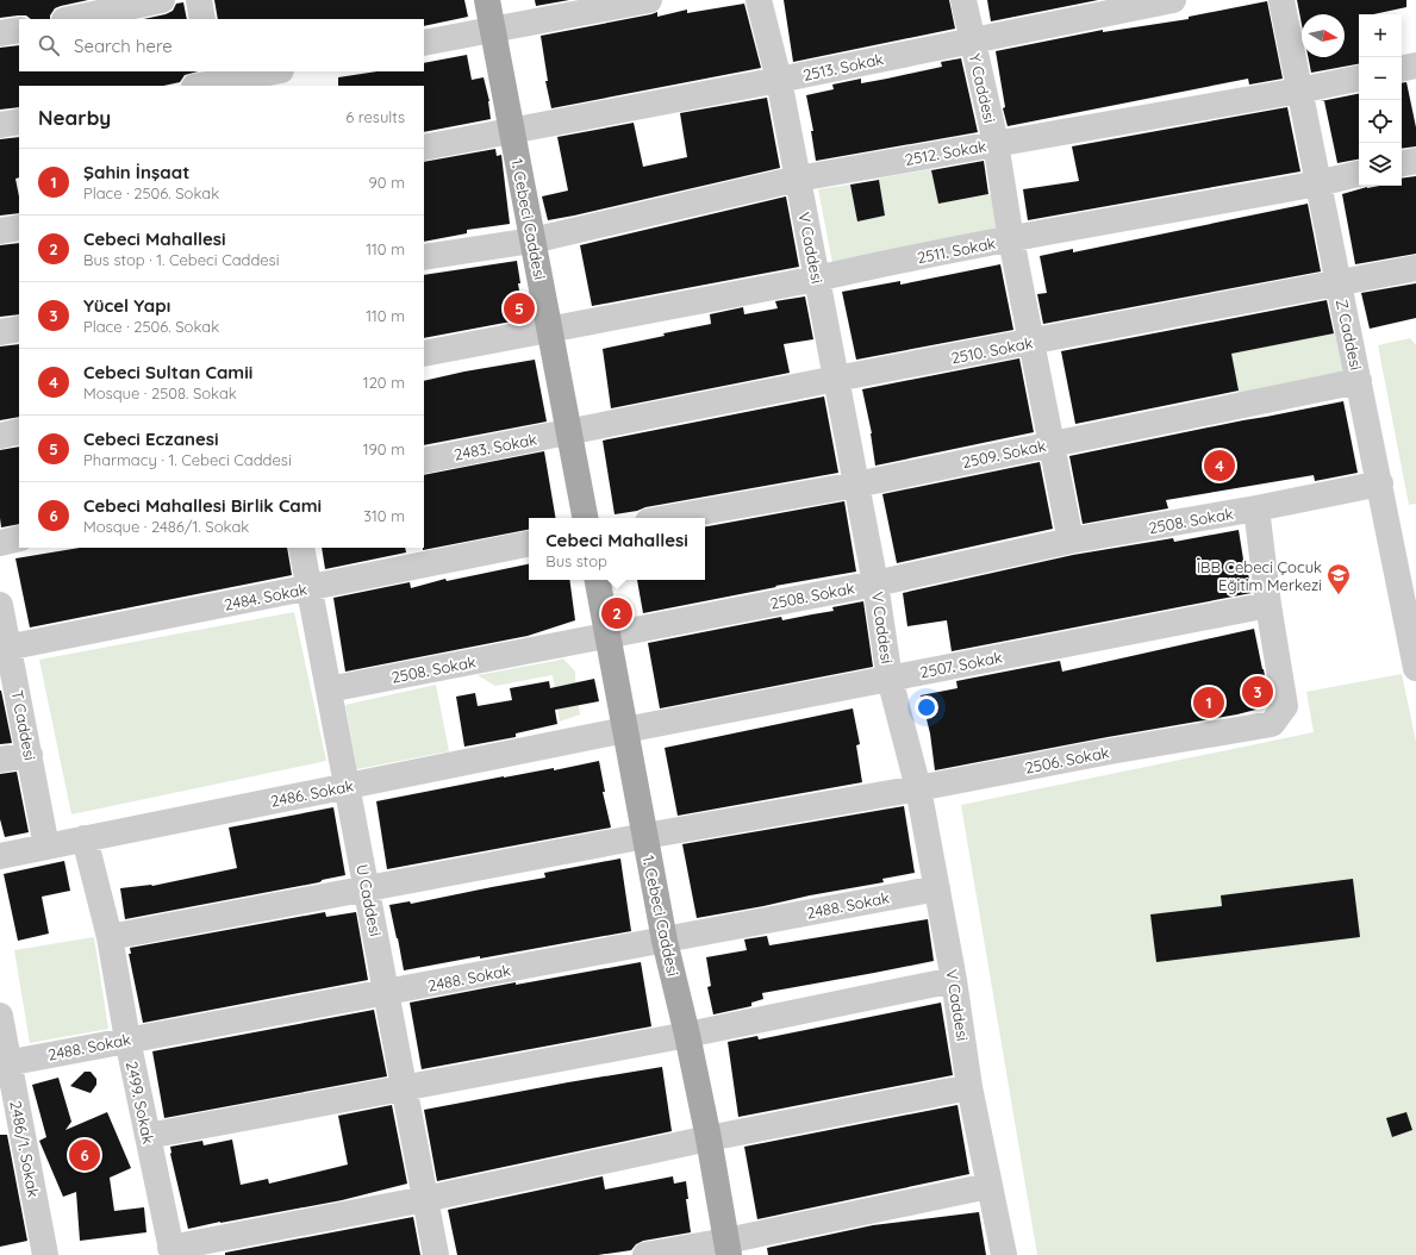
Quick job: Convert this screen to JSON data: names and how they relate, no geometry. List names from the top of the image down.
{
  "streets": {
    "main road": ["1. Cebeci Caddesi"],
    "street": [
      "2513. Sokak",
      "Y Caddesi",
      "2512. Sokak",
      "V Caddesi",
      "2511. Sokak",
      "Z Caddesi",
      "2510. Sokak",
      "2483. Sokak",
      "2509. Sokak",
      "2508. Sokak",
      "2484. Sokak",
      "2507. Sokak",
      "T Caddesi",
      "2506. Sokak",
      "2486. Sokak",
      "U Caddesi",
      "2488. Sokak",
      "2499. Sokak",
      "2486/1. Sokak"
    ]
  },
  "crossings": [
    ["2513. Sokak", "Y Caddesi"],
    ["2513. Sokak", "1. Cebeci Caddesi"],
    ["2513. Sokak", "V Caddesi"],
    ["Y Caddesi", "2512. Sokak"],
    ["Y Caddesi", "2511. Sokak"],
    ["Y Caddesi", "2510. Sokak"],
    ["Y Caddesi", "2509. Sokak"],
    ["Y Caddesi", "2508. Sokak"],
    ["2512. Sokak", "1. Cebeci Caddesi"],
    ["2512. Sokak", "V Caddesi"],
    ["2512. Sokak", "Z Caddesi"],
    ["1. Cebeci Caddesi", "2511. Sokak"],
    ["1. Cebeci Caddesi", "2510. Sokak"],
    ["1. Cebeci Caddesi", "2483. Sokak"],
    ["1. Cebeci Caddesi", "2508. Sokak"],
    ["1. Cebeci Caddesi", "2507. Sokak"],
    ["1. Cebeci Caddesi", "2506. Sokak"],
    ["1. Cebeci Caddesi", "2486. Sokak"],
    ["1. Cebeci Caddesi", "2488. Sokak"],
    ["V Caddesi", "2511. Sokak"],
    ["V Caddesi", "2510. Sokak"],
    ["V Caddesi", "2509. Sokak"],
    ["V Caddesi", "2508. Sokak"],
    ["V Caddesi", "2507. Sokak"],
    ["V Caddesi", "2506. Sokak"],
    ["V Caddesi", "2488. Sokak"],
    ["2511. Sokak", "Z Caddesi"],
    ["Z Caddesi", "2510. Sokak"],
    ["Z Caddesi", "2509. Sokak"],
    ["Z Caddesi", "2508. Sokak"],
    ["2510. Sokak", "2483. Sokak"],
    ["2508. Sokak", "2506. Sokak"],
    ["2508. Sokak", "U Caddesi"],
    ["2484. Sokak", "T Caddesi"],
    ["2484. Sokak", "U Caddesi"],
    ["2507. Sokak", "2506. Sokak"],
    ["2507. Sokak", "2486. Sokak"],
    ["T Caddesi", "2486. Sokak"],
    ["2506. Sokak", "U Caddesi"],
    ["2506. Sokak", "2499. Sokak"],
    ["2486. Sokak", "U Caddesi"],
    ["2486. Sokak", "2499. Sokak"],
    ["U Caddesi", "2488. Sokak"],
    ["2488. Sokak", "2499. Sokak"],
    ["2488. Sokak", "2486/1. Sokak"]
  ],
  "places": {
    "school or university": ["İBB Cebeci Çocuk Eğitim Merkezi"]
  },
  "north": "right",
  "page": {
    "map_buttons": ["+", "−"],
    "search": "Search here",
    "heading": ["Nearby", "6 results"],
    "list": [
      {
        "mark": "1",
        "name": "Şahin İnşaat",
        "note": "Place · 2506. Sokak",
        "value": "90 m"
      },
      {
        "mark": "2",
        "name": "Cebeci Mahallesi",
        "note": "Bus stop · 1. Cebeci Caddesi",
        "value": "110 m"
      },
      {
        "mark": "3",
        "name": "Yücel Yapı",
        "note": "Place · 2506. Sokak",
        "value": "110 m"
      },
      {
        "mark": "4",
        "name": "Cebeci Sultan Camii",
        "note": "Mosque · 2508. Sokak",
        "value": "120 m"
      },
      {
        "mark": "5",
        "name": "Cebeci Eczanesi",
        "note": "Pharmacy · 1. Cebeci Caddesi",
        "value": "190 m"
      },
      {
        "mark": "6",
        "name": "Cebeci Mahallesi Birlik Cami",
        "note": "Mosque · 2486/1. Sokak",
        "value": "310 m"
      }
    ],
    "pins": [
      "5",
      "4",
      "2",
      "3",
      "1",
      "6"
    ],
    "popup": ["Cebeci Mahallesi", "Bus stop"]
  }
}
